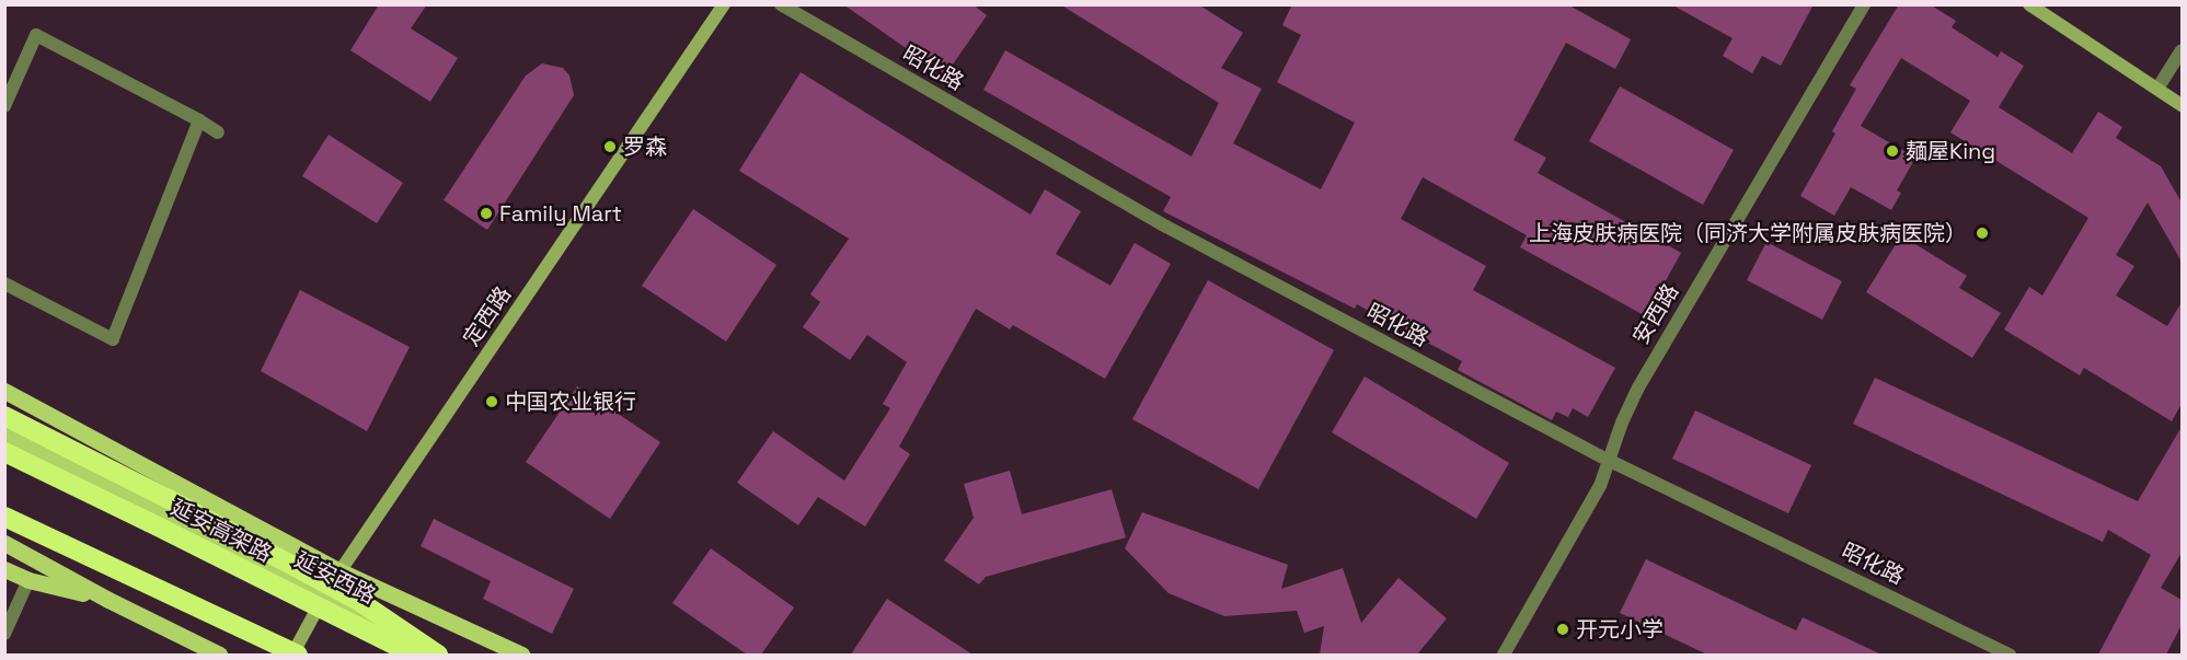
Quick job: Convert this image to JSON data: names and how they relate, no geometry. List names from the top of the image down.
{
  "streets": {
    "highway": ["延安高架路"],
    "main road": ["延安西路"],
    "street": ["昭化路", "安西路", "定西路"]
  },
  "crossings": [
    ["昭化路", "安西路"],
    ["定西路", "延安西路"]
  ],
  "places": [
    "罗森",
    "麺屋King",
    "Family Mart",
    "上海皮肤病医院（同济大学附属皮肤病医院）",
    "中国农业银行",
    "开元小学"
  ]
}
